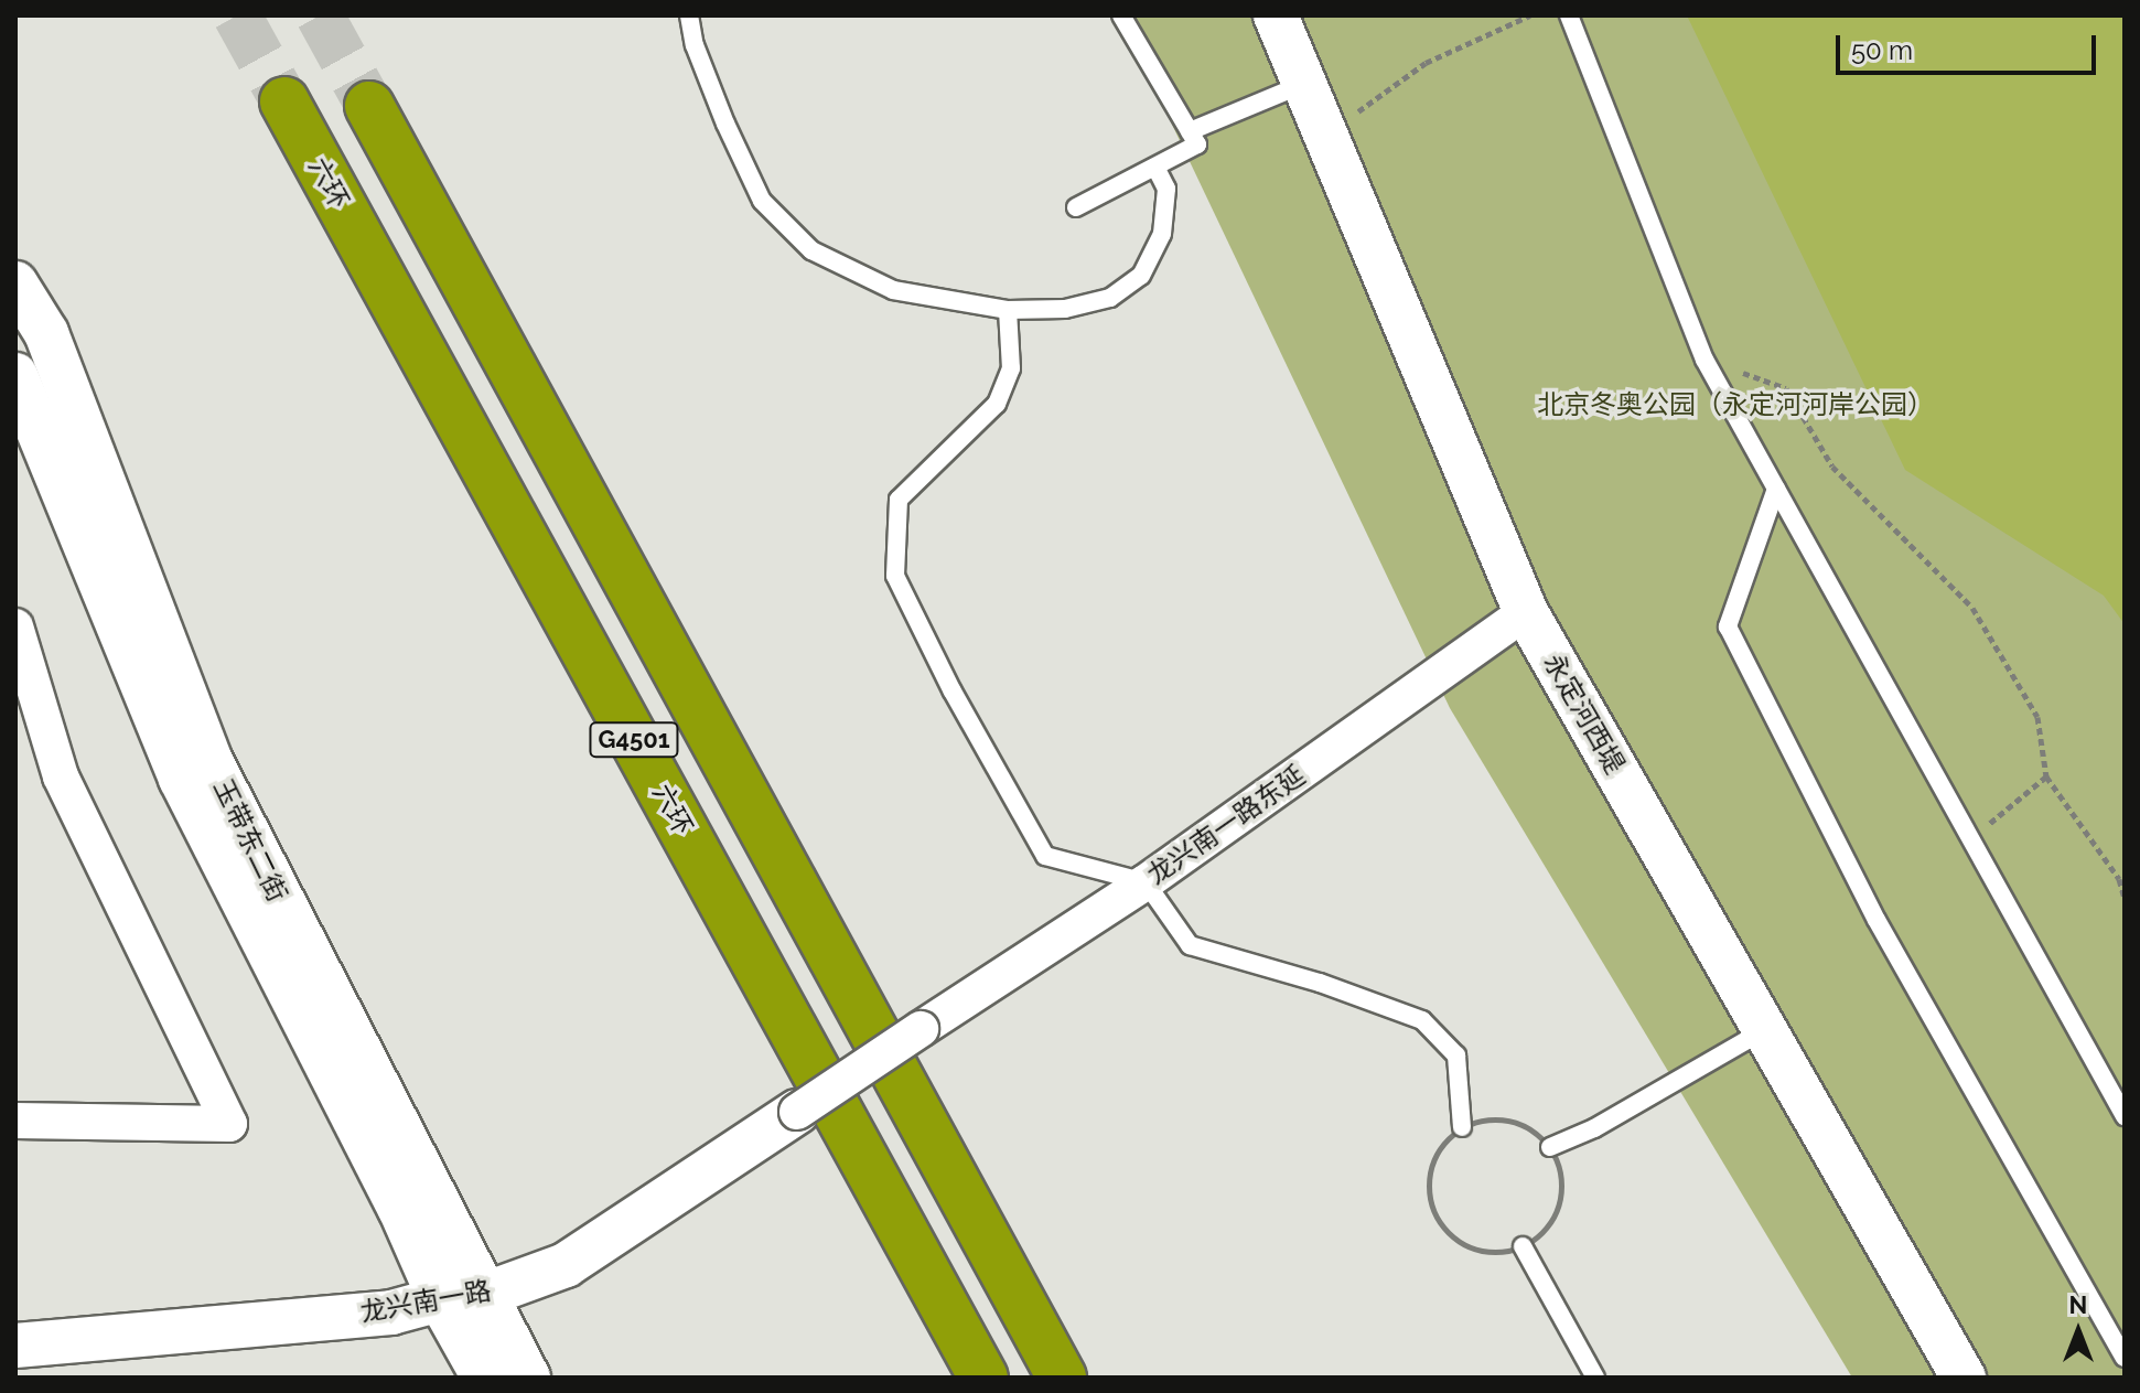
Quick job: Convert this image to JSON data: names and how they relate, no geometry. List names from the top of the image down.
{
  "streets": {
    "highway": ["六环", "G4501"],
    "street": [
      "永定河西堤",
      "龙兴南一路东延",
      "玉带东二街",
      "龙兴南一路"
    ]
  },
  "crossings": [
    ["永定河西堤", "龙兴南一路东延"],
    ["龙兴南一路东延", "龙兴南一路"],
    ["玉带东二街", "龙兴南一路"]
  ],
  "parks": ["北京冬奥公园（永定河河岸公园）"],
  "scale_bar": "50 m",
  "north": "top"
}
